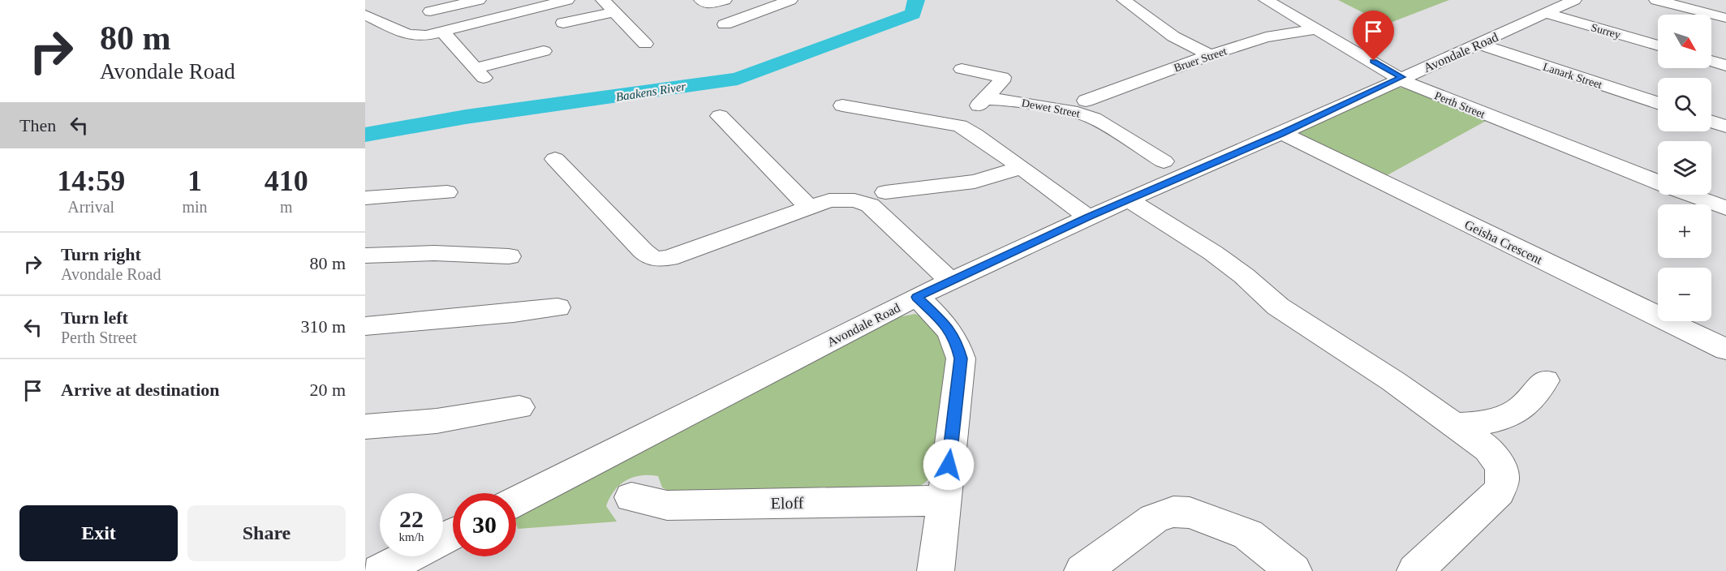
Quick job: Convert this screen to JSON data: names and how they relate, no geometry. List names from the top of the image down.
{
  "streets": {
    "street": [
      "Surrey",
      "Avondale Road",
      "Bruer Street",
      "Lanark Street",
      "Perth Street",
      "Dewet Street",
      "Geisha Crescent",
      "Eloff"
    ]
  },
  "crossings": [
    ["Surrey", "Avondale Road"],
    ["Avondale Road", "Lanark Street"],
    ["Avondale Road", "Perth Street"],
    ["Avondale Road", "Geisha Crescent"],
    ["Bruer Street", "Perth Street"]
  ],
  "water": ["Baakens River"],
  "north": "bottom right",
  "page": {
    "turn": ["80 m", "Avondale Road"],
    "map_buttons": ["+", "−"],
    "then": "Then",
    "eta": [
      "14:59",
      "Arrival",
      "1",
      "min",
      "410",
      "m"
    ],
    "list": [
      {
        "name": "Turn right",
        "note": "Avondale Road",
        "value": "80 m"
      },
      {
        "name": "Turn left",
        "note": "Perth Street",
        "value": "310 m"
      },
      {
        "name": "Arrive at destination",
        "value": "20 m"
      }
    ],
    "speed": "22 km/h",
    "limit": "30",
    "buttons": ["Exit", "Share"]
  }
}
